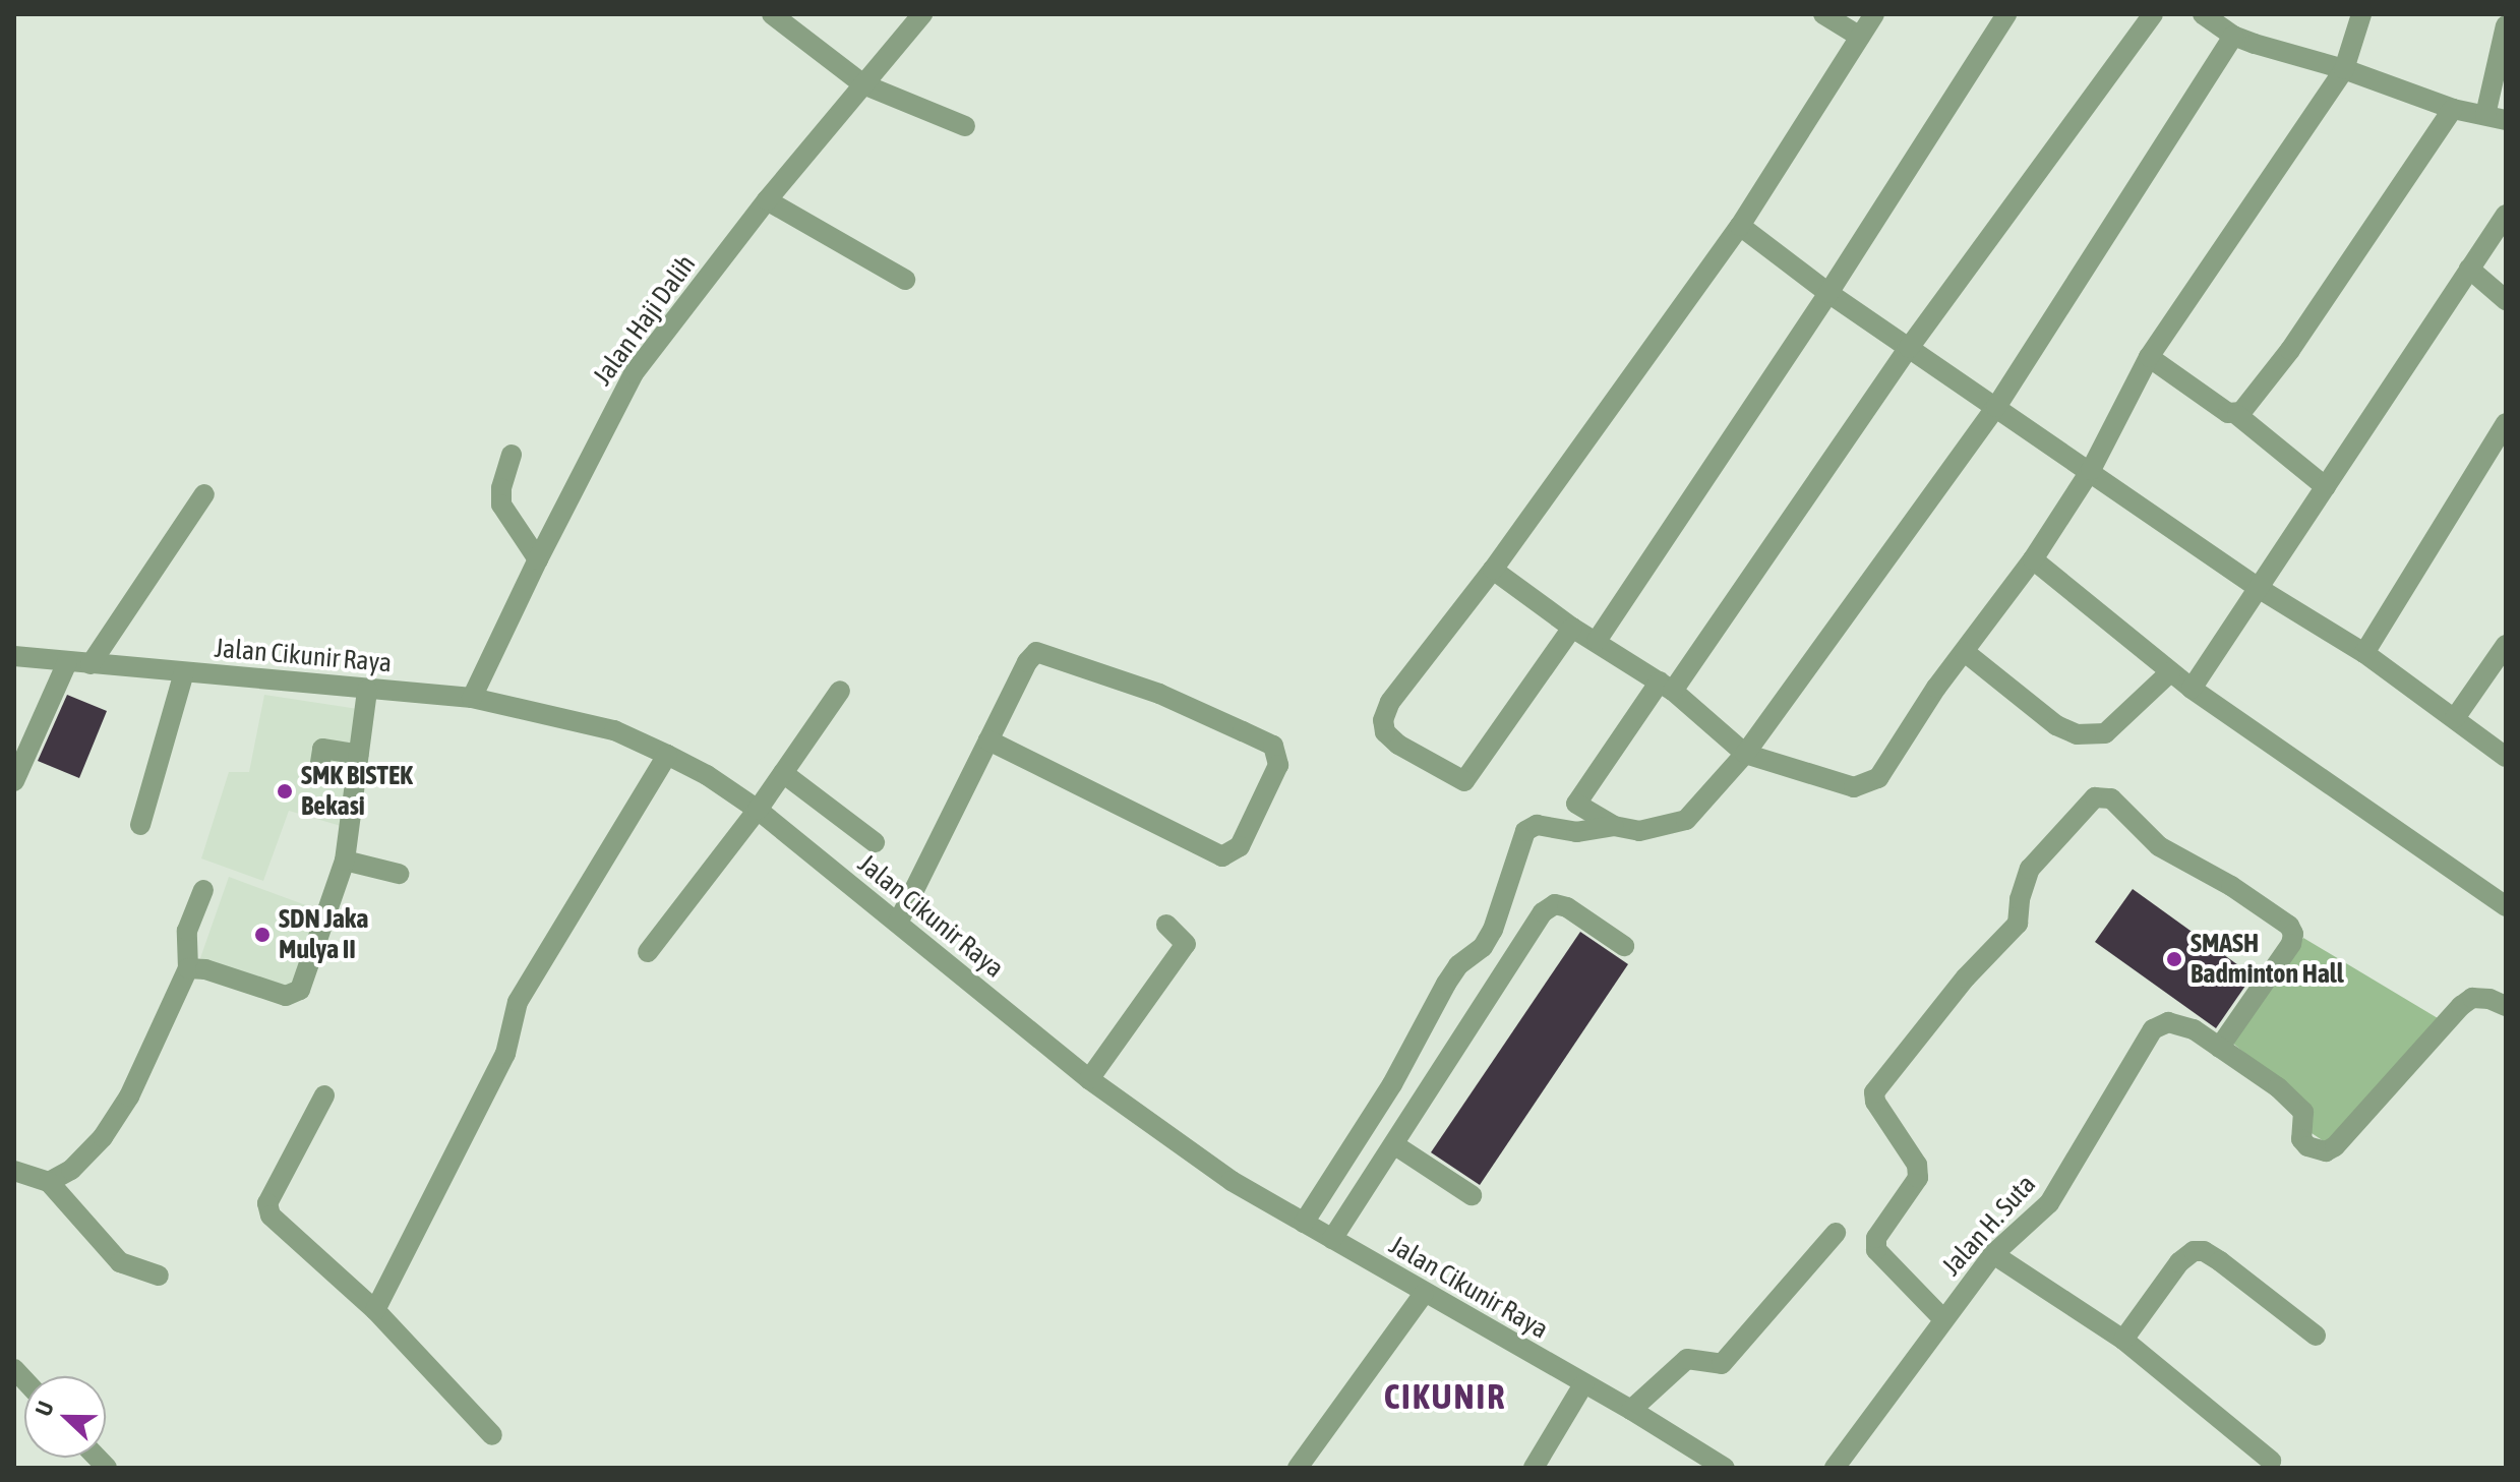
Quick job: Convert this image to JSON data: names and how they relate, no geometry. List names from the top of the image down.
{
  "streets": {
    "street": ["Jalan Haji Dalih", "Jalan Cikunir Raya", "Jalan H. Suta"]
  },
  "crossings": [
    ["Jalan Haji Dalih", "Jalan Cikunir Raya"]
  ],
  "districts": ["CIKUNIR"],
  "places": ["SMK BISTEK Bekasi", "SDN Jaka Mulya II", "SMASH Badminton Hall"],
  "north": "left"
}
